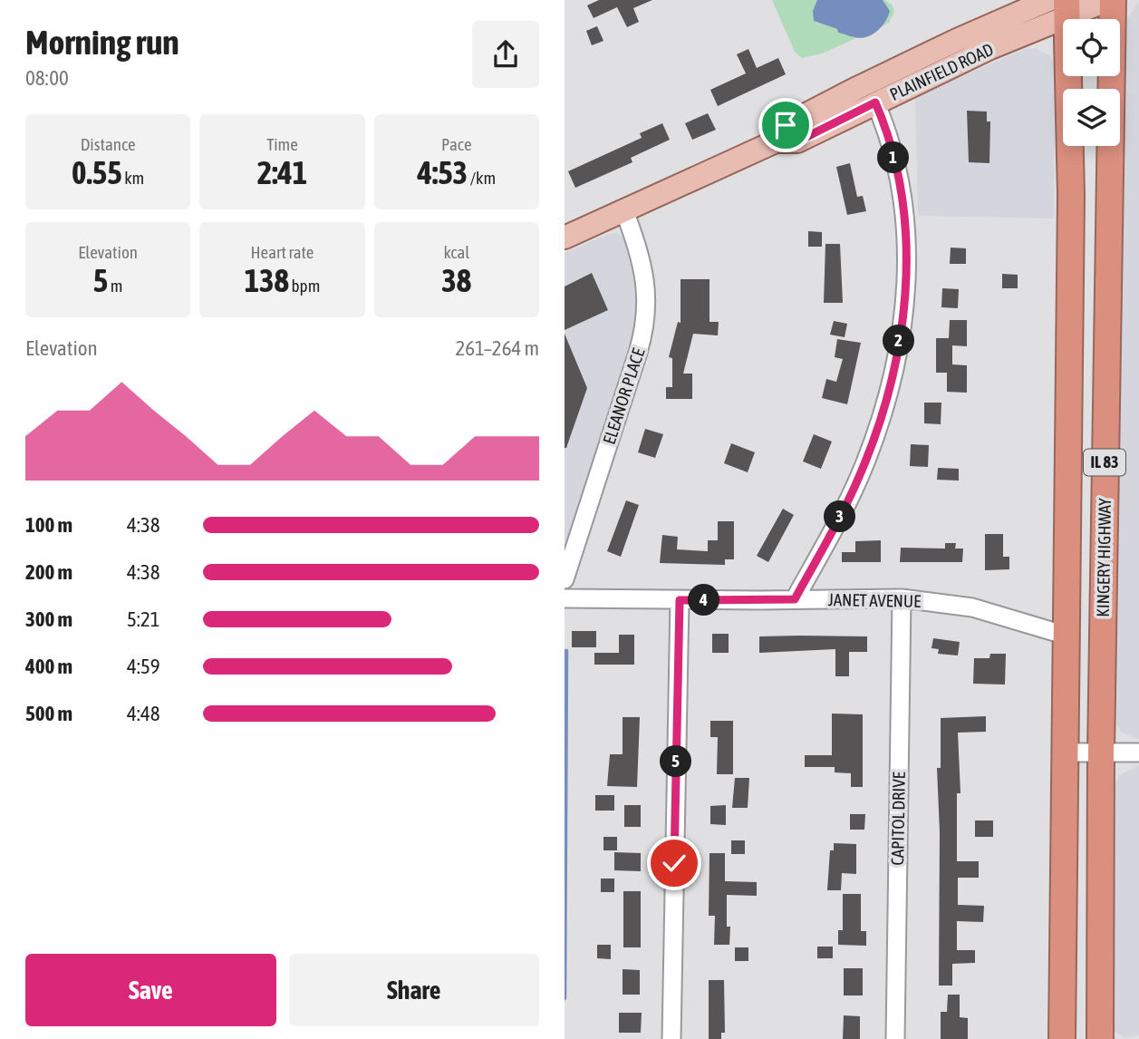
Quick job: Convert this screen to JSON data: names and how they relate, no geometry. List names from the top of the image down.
{
  "streets": {
    "highway": ["IL 83", "KINGERY HIGHWAY"],
    "main road": ["PLAINFIELD ROAD"],
    "street": ["ELEANOR PLACE", "JANET AVENUE", "CAPITOL DRIVE"]
  },
  "crossings": [
    ["PLAINFIELD ROAD", "ELEANOR PLACE"],
    ["PLAINFIELD ROAD", "KINGERY HIGHWAY"],
    ["KINGERY HIGHWAY", "JANET AVENUE"],
    ["JANET AVENUE", "CAPITOL DRIVE"]
  ],
  "page": {
    "heading": ["Morning run", "08:00"],
    "stats": [
      ["Distance", "0.55 km"],
      ["Time", "2:41"],
      ["Pace", "4:53 /km"],
      ["Elevation", "5 m"],
      ["Heart rate", "138 bpm"],
      ["kcal", "38"]
    ],
    "pins": [
      "1",
      "2",
      "3",
      "4",
      "5"
    ],
    "chart": ["Elevation", "261–264 m"],
    "list": [
      {
        "name": "100 m",
        "note": "4:38"
      },
      {
        "name": "200 m",
        "note": "4:38"
      },
      {
        "name": "300 m",
        "note": "5:21"
      },
      {
        "name": "400 m",
        "note": "4:59"
      },
      {
        "name": "500 m",
        "note": "4:48"
      }
    ],
    "buttons": ["Save", "Share"]
  }
}
